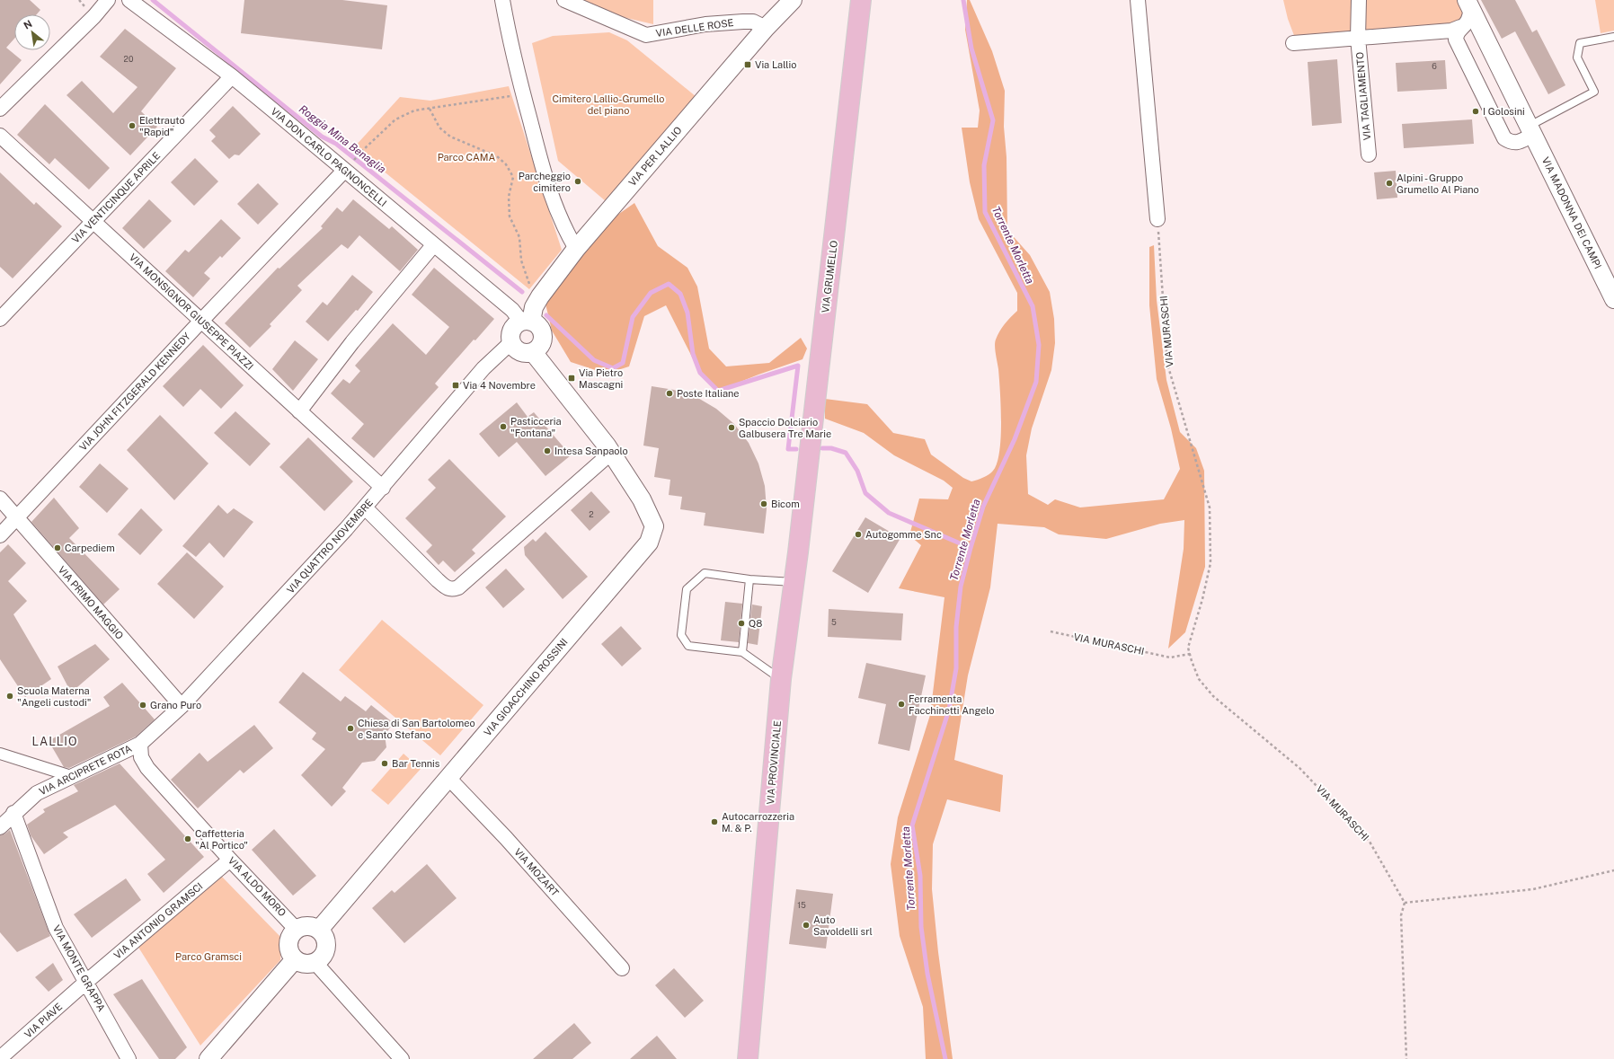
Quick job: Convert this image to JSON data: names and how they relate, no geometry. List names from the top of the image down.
{
  "streets": {
    "main road": ["VIA GRUMELLO", "VIA PROVINCIALE"],
    "street": [
      "VIA DELLE ROSE",
      "VIA TAGLIAMENTO",
      "VIA PER LALLIO",
      "VIA DON CARLO PAGNONCELLI",
      "VIA VENTICINQUE APRILE",
      "VIA MADONNA DEI CAMPI",
      "VIA MONSIGNOR GIUSEPPE PIAZZI",
      "VIA JOHN FITZGERALD KENNEDY",
      "VIA QUATTRO NOVEMBRE",
      "VIA PRIMO MAGGIO",
      "VIA GIOACCHINO ROSSINI",
      "VIA ARCIPRETE ROTA",
      "VIA MOZART",
      "VIA ALDO MORO",
      "VIA ANTONIO GRAMSCI",
      "VIA MONTE GRAPPA",
      "VIA PIAVE"
    ],
    "path": ["VIA MURASCHI"]
  },
  "crossings": [
    ["VIA DELLE ROSE", "VIA PER LALLIO"],
    ["VIA PER LALLIO", "VIA DON CARLO PAGNONCELLI"],
    ["VIA PER LALLIO", "VIA QUATTRO NOVEMBRE"],
    ["VIA DON CARLO PAGNONCELLI", "VIA VENTICINQUE APRILE"],
    ["VIA DON CARLO PAGNONCELLI", "VIA JOHN FITZGERALD KENNEDY"],
    ["VIA DON CARLO PAGNONCELLI", "VIA QUATTRO NOVEMBRE"],
    ["VIA VENTICINQUE APRILE", "VIA MONSIGNOR GIUSEPPE PIAZZI"],
    ["VIA GRUMELLO", "VIA PROVINCIALE"],
    ["VIA MONSIGNOR GIUSEPPE PIAZZI", "VIA JOHN FITZGERALD KENNEDY"],
    ["VIA MONSIGNOR GIUSEPPE PIAZZI", "VIA QUATTRO NOVEMBRE"],
    ["VIA JOHN FITZGERALD KENNEDY", "VIA PRIMO MAGGIO"],
    ["VIA QUATTRO NOVEMBRE", "VIA PRIMO MAGGIO"],
    ["VIA QUATTRO NOVEMBRE", "VIA ARCIPRETE ROTA"],
    ["VIA QUATTRO NOVEMBRE", "VIA ALDO MORO"],
    ["VIA GIOACCHINO ROSSINI", "VIA MOZART"],
    ["VIA GIOACCHINO ROSSINI", "VIA ALDO MORO"],
    ["VIA ARCIPRETE ROTA", "VIA ALDO MORO"],
    ["VIA ARCIPRETE ROTA", "VIA MONTE GRAPPA"],
    ["VIA ALDO MORO", "VIA ANTONIO GRAMSCI"],
    ["VIA ANTONIO GRAMSCI", "VIA MONTE GRAPPA"],
    ["VIA ANTONIO GRAMSCI", "VIA PIAVE"],
    ["VIA MONTE GRAPPA", "VIA PIAVE"]
  ],
  "districts": ["LALLIO"],
  "water": ["Roggia Mina Benaglia", "Torrente Morletta"],
  "parks": ["Cimitero Lallio-Grumello del piano", "Parco CAMA", "Parco Gramsci"],
  "places": {
    "transit": ["Via Lallio", "Via Pietro Mascagni", "Via 4 Novembre"],
    "other": [
      "I Golosini",
      "Elettrauto \"Rapid\"",
      "Parcheggio cimitero",
      "Alpini - Gruppo Grumello Al Piano",
      "Poste Italiane",
      "Pasticceria \"Fontana\"",
      "Spaccio Dolciario Galbusera Tre Marie",
      "Intesa Sanpaolo",
      "Bicom",
      "Autogomme Snc",
      "Carpediem",
      "Q8",
      "Scuola Materna \"Angeli custodi\"",
      "Ferramenta Facchinetti Angelo",
      "Grano Puro",
      "Chiesa di San Bartolomeo e Santo Stefano",
      "Bar Tennis",
      "Autocarrozzeria M. & P.",
      "Caffetteria \"Al Portico\"",
      "Auto Savoldelli srl"
    ]
  },
  "house_numbers": [
    "20",
    "6",
    "2",
    "5",
    "15"
  ],
  "north": "top left"
}
